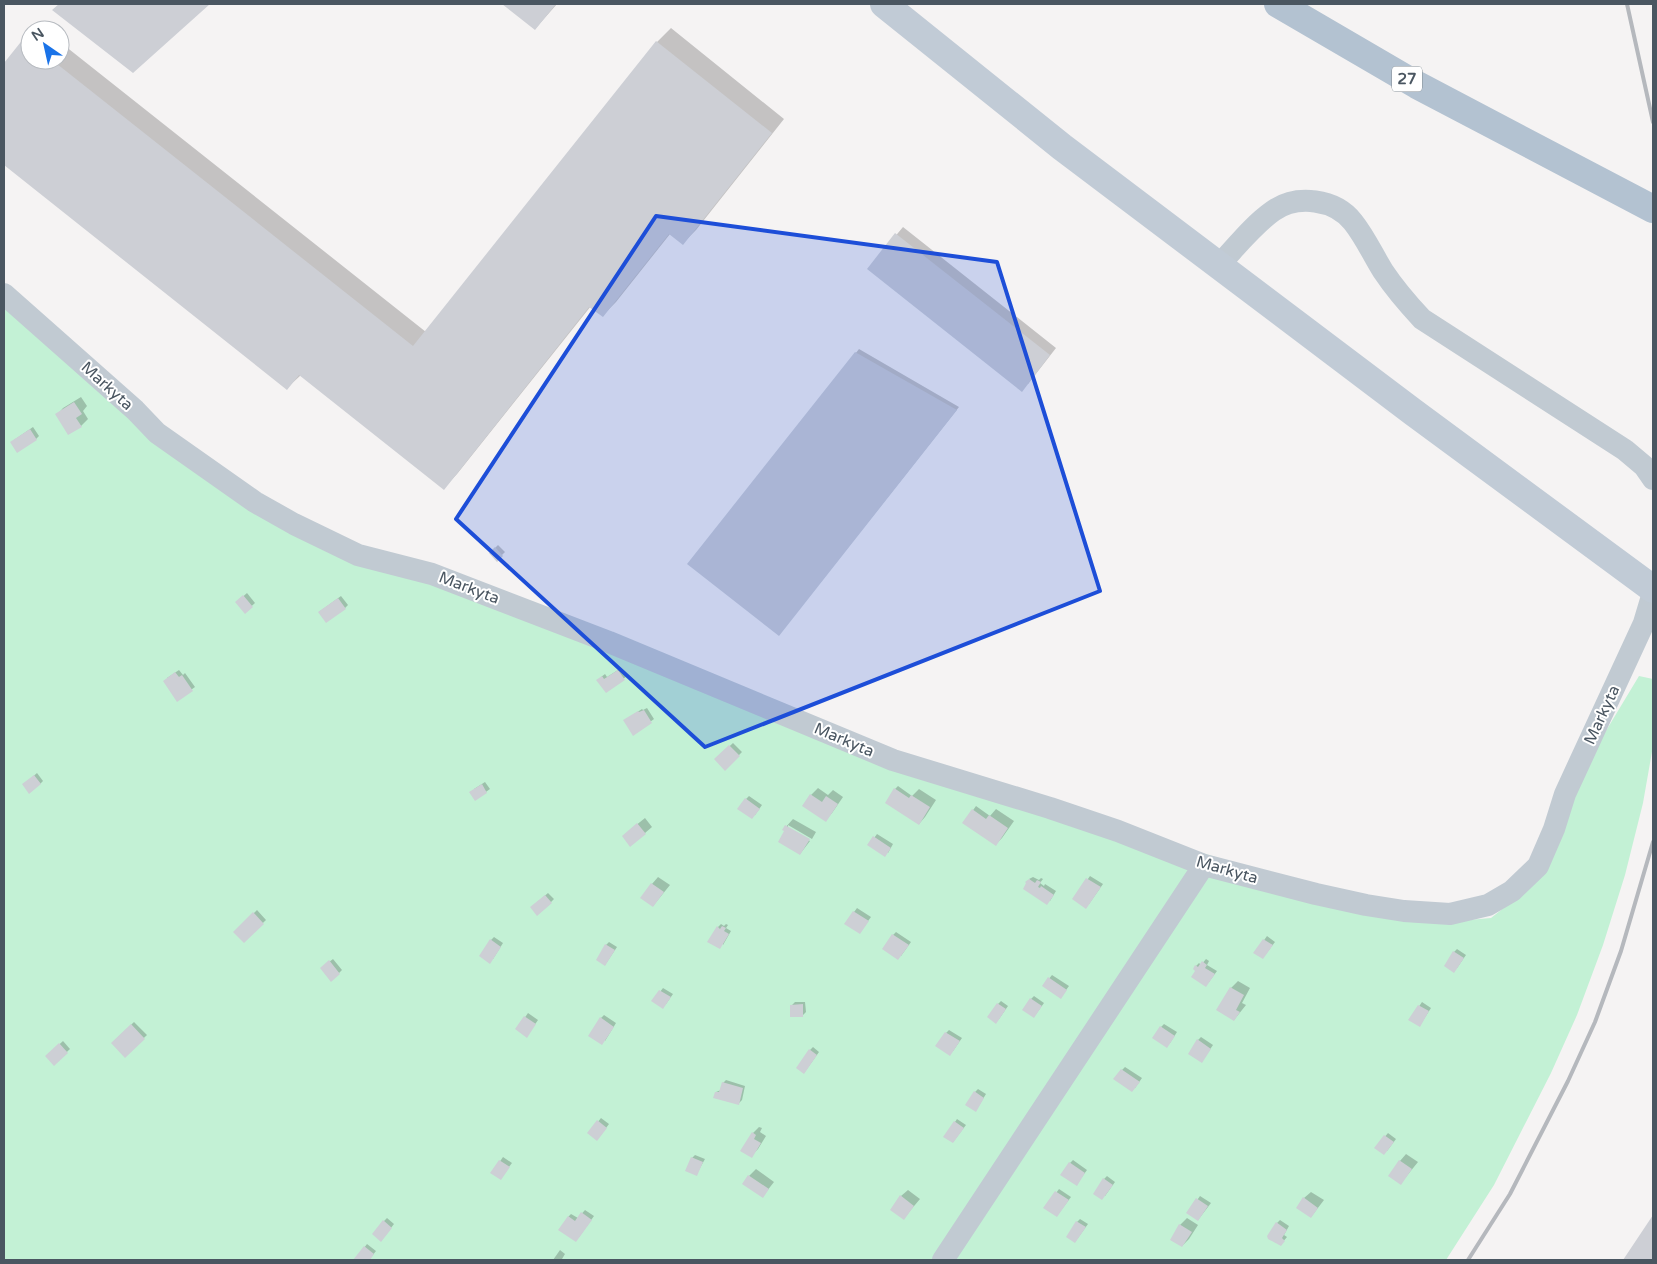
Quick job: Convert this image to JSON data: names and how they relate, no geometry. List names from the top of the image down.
{
  "streets": {
    "main road": ["27"],
    "street": ["Markyta"]
  },
  "north": "top left"
}
